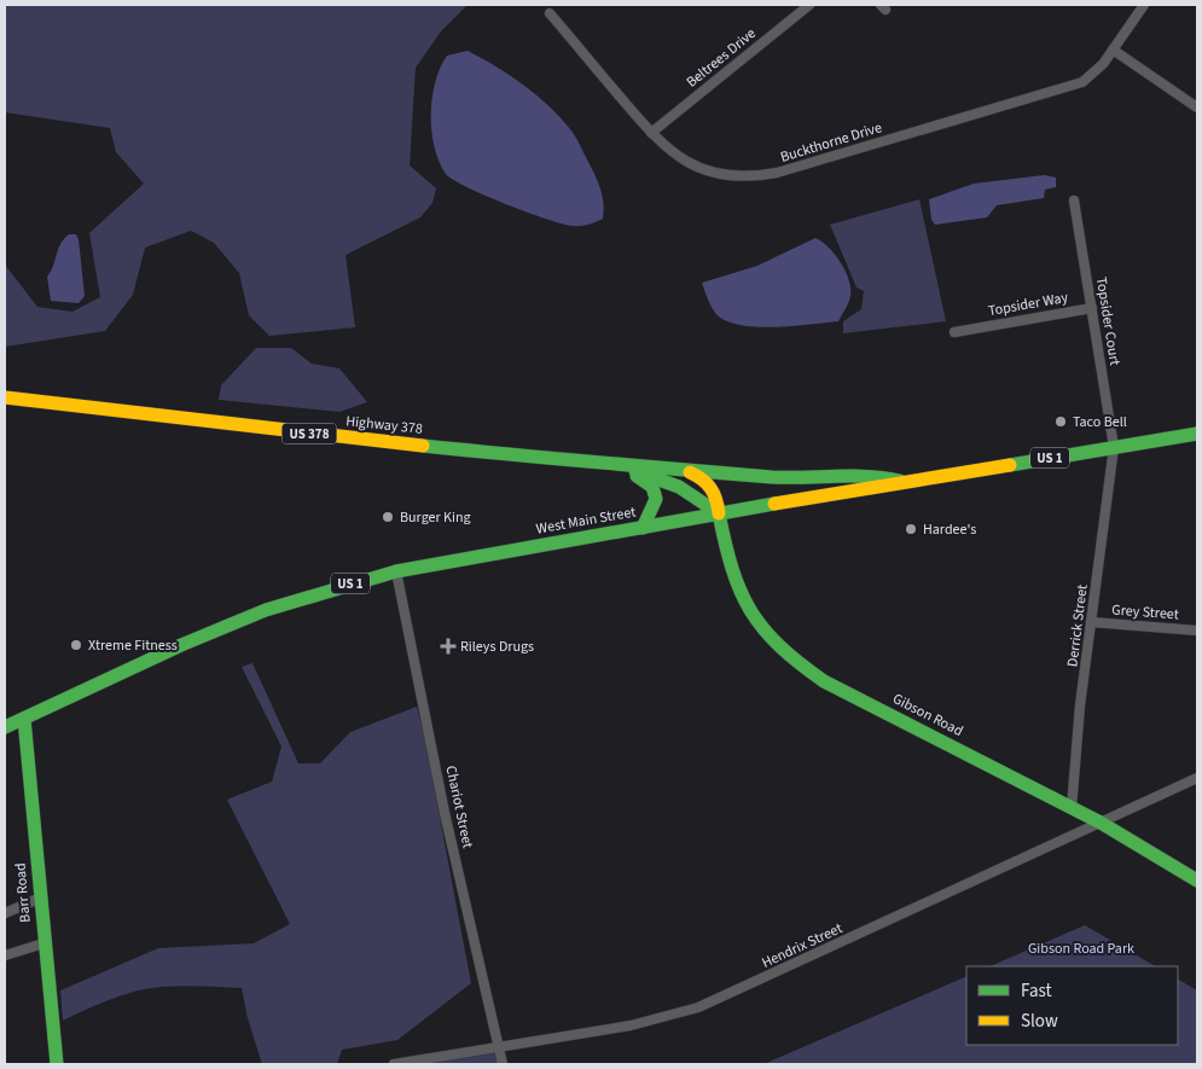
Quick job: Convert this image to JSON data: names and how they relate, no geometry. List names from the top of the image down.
{
  "streets": {
    "main road": [
      "Highway 378",
      "US 378",
      "US 1",
      "West Main Street",
      "Gibson Road",
      "Barr Road"
    ],
    "street": [
      "Beltrees Drive",
      "Buckthorne Drive",
      "Topsider Way",
      "Topsider Court",
      "Grey Street",
      "Derrick Street",
      "Chariot Street",
      "Hendrix Street"
    ]
  },
  "crossings": [
    ["Beltrees Drive", "Buckthorne Drive"],
    ["Topsider Way", "Topsider Court"],
    ["Topsider Court", "West Main Street"],
    ["Topsider Court", "Derrick Street"],
    ["Highway 378", "US 378"],
    ["US 378", "West Main Street"],
    ["US 378", "Gibson Road"],
    ["West Main Street", "Derrick Street"],
    ["West Main Street", "Gibson Road"],
    ["West Main Street", "Chariot Street"],
    ["West Main Street", "Barr Road"],
    ["Grey Street", "Derrick Street"],
    ["Derrick Street", "Gibson Road"],
    ["Gibson Road", "Hendrix Street"],
    ["Chariot Street", "Hendrix Street"]
  ],
  "parks": ["Gibson Road Park"],
  "places": {
    "other": [
      "Taco Bell",
      "Burger King",
      "Hardee's",
      "Xtreme Fitness"
    ],
    "health": ["Rileys Drugs"]
  },
  "legend": ["Fast", "Slow"]
}
